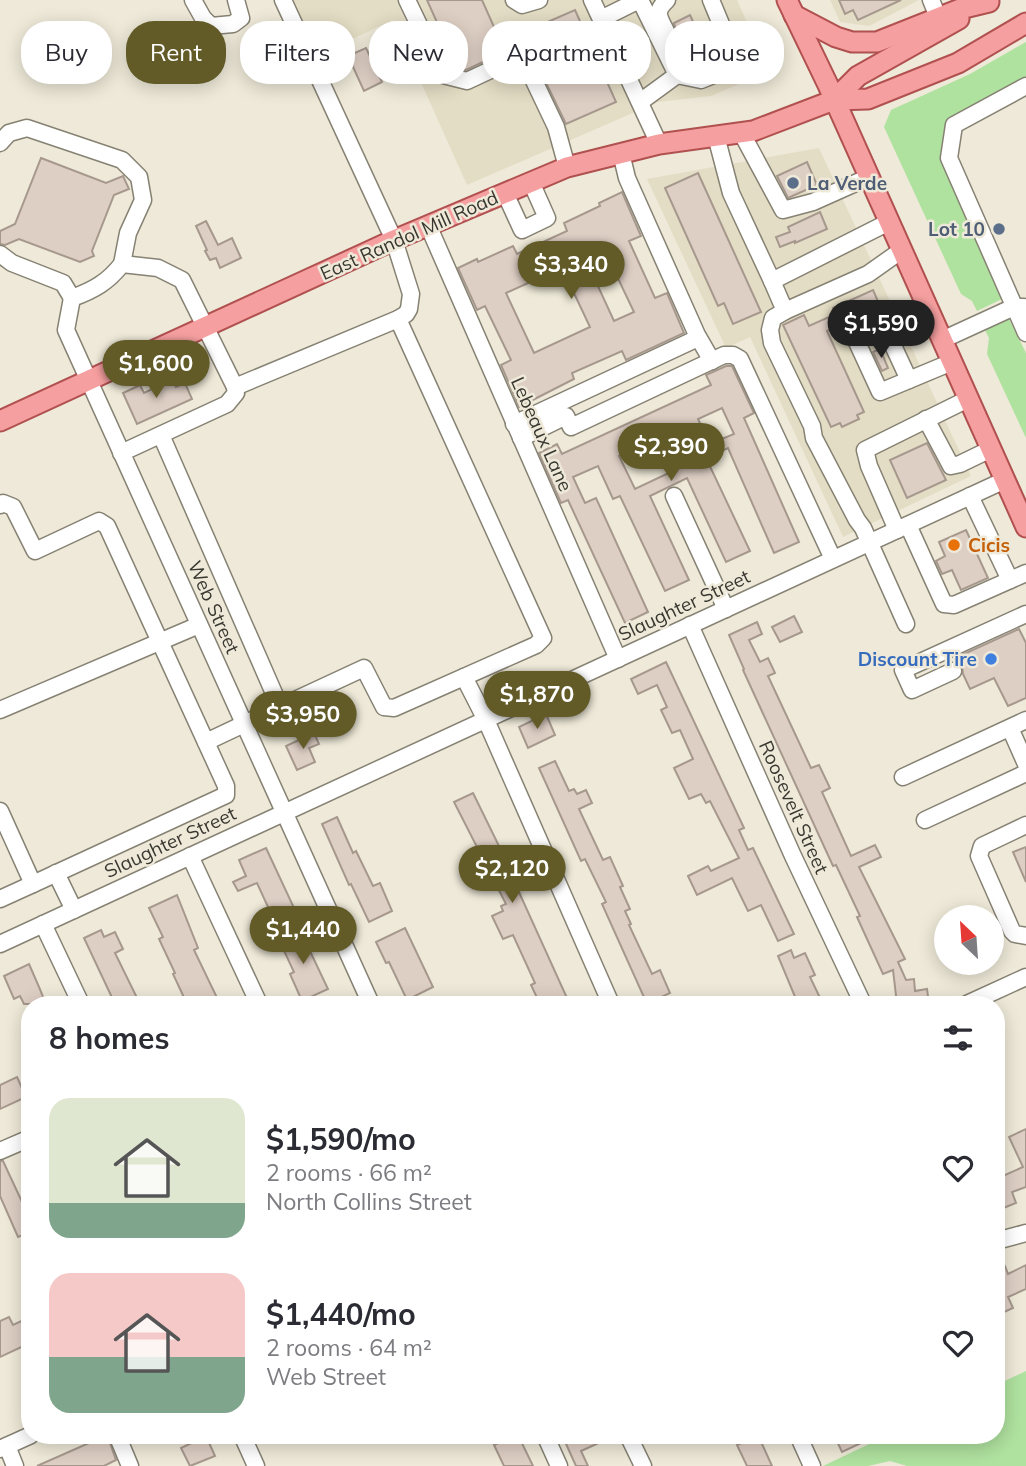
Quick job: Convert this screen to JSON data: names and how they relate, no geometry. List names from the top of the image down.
{
  "streets": {
    "main road": ["East Randol Mill Road"],
    "street": [
      "Lebeaux Lane",
      "Slaughter Street",
      "Web Street",
      "Roosevelt Street"
    ]
  },
  "crossings": [
    ["East Randol Mill Road", "Lebeaux Lane"],
    ["East Randol Mill Road", "Web Street"],
    ["Lebeaux Lane", "Slaughter Street"],
    ["Slaughter Street", "Web Street"],
    ["Slaughter Street", "Roosevelt Street"]
  ],
  "places": [
    "La Verde",
    "Lot 10",
    "Cicis",
    "Discount Tire"
  ],
  "north": "top left",
  "page": {
    "chip": [
      "Buy",
      "Rent",
      "Filters",
      "New",
      "Apartment",
      "House"
    ],
    "price": [
      "$3,340",
      "$1,590",
      "$1,600",
      "$2,390",
      "$1,870",
      "$3,950",
      "$2,120",
      "$1,440"
    ],
    "heading": "8 homes",
    "list": [
      {
        "name": "$1,590/mo",
        "note": "2 rooms · 66 m² · North Collins Street"
      },
      {
        "name": "$1,440/mo",
        "note": "2 rooms · 64 m² · Web Street"
      }
    ]
  }
}
